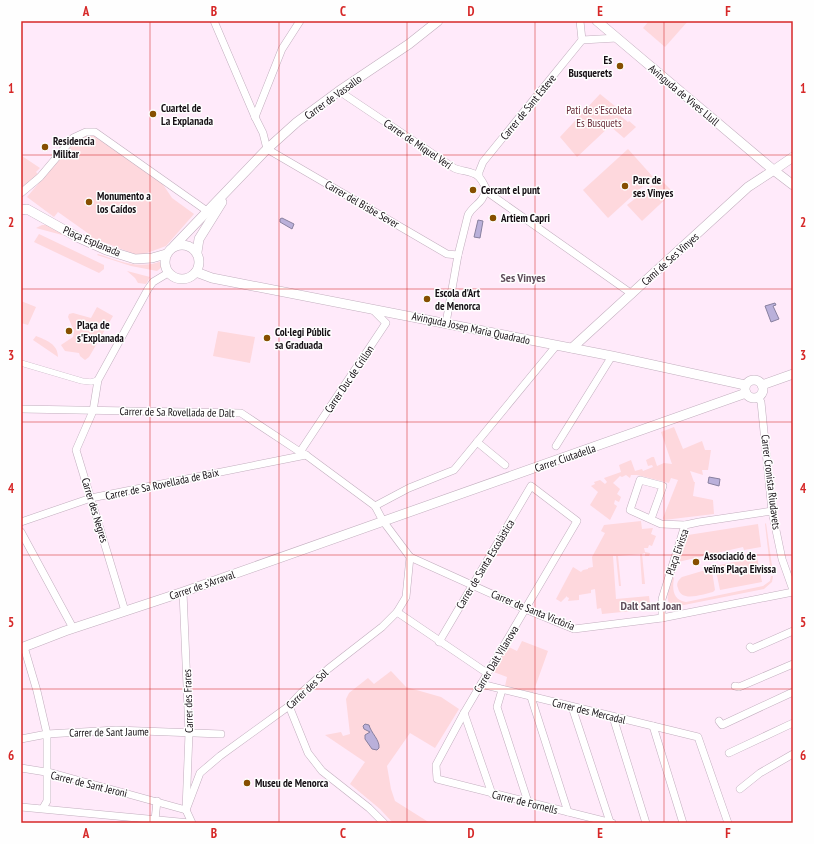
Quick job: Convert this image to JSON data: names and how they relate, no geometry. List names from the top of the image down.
{
  "streets": {
    "street": [
      "Avinguda de Vives Llull",
      "Carrer de Vassallo",
      "Carrer de Sant Esteve",
      "Carrer de Miquel Verí",
      "Carrer del Bisbe Sever",
      "Plaça Esplanada",
      "Camí de Ses Vinyes",
      "Avinguda Josep Maria Quadrado",
      "Carrer Duc de Crillon",
      "Carrer de Sa Rovellada de Dalt",
      "Carrer Ciutadella",
      "Carrer Cronista Riudavets",
      "Carrer de Sa Rovellada de Baix",
      "Carrer des Negres",
      "Plaça Eivissa",
      "Carrer de Santa Escolàstica",
      "Carrer de s'Arraval",
      "Carrer de Santa Victòria",
      "Carrer Dalt Vilanova",
      "Carrer des Sol",
      "Carrer des Frares",
      "Carrer des Mercadal",
      "Carrer de Sant Jaume",
      "Carrer de Sant Jeroni",
      "Carrer de Fornells"
    ]
  },
  "crossings": [
    ["Avinguda de Vives Llull", "Camí de Ses Vinyes"],
    ["Carrer de Vassallo", "Carrer de Miquel Verí"],
    ["Carrer de Vassallo", "Carrer del Bisbe Sever"],
    ["Carrer de Vassallo", "Plaça Esplanada"],
    ["Carrer de Vassallo", "Avinguda Josep Maria Quadrado"],
    ["Carrer de Sant Esteve", "Carrer de Miquel Verí"],
    ["Plaça Esplanada", "Avinguda Josep Maria Quadrado"],
    ["Camí de Ses Vinyes", "Avinguda Josep Maria Quadrado"],
    ["Avinguda Josep Maria Quadrado", "Carrer Duc de Crillon"],
    ["Avinguda Josep Maria Quadrado", "Carrer Ciutadella"],
    ["Avinguda Josep Maria Quadrado", "Carrer Cronista Riudavets"],
    ["Carrer Duc de Crillon", "Carrer de Sa Rovellada de Dalt"],
    ["Carrer Duc de Crillon", "Carrer de Sa Rovellada de Baix"],
    ["Carrer de Sa Rovellada de Dalt", "Carrer de Sa Rovellada de Baix"],
    ["Carrer de Sa Rovellada de Dalt", "Carrer des Negres"],
    ["Carrer de Sa Rovellada de Dalt", "Carrer de Santa Victòria"],
    ["Carrer Ciutadella", "Carrer Cronista Riudavets"],
    ["Carrer Ciutadella", "Carrer de s'Arraval"],
    ["Carrer Ciutadella", "Carrer de Santa Victòria"],
    ["Carrer Cronista Riudavets", "Plaça Eivissa"],
    ["Carrer Cronista Riudavets", "Carrer de Santa Victòria"],
    ["Carrer de Sa Rovellada de Baix", "Carrer des Negres"],
    ["Carrer des Negres", "Carrer de s'Arraval"],
    ["Plaça Eivissa", "Carrer de Santa Victòria"],
    ["Carrer de Santa Escolàstica", "Carrer de Santa Victòria"],
    ["Carrer de Santa Escolàstica", "Carrer Dalt Vilanova"],
    ["Carrer de s'Arraval", "Carrer de Santa Victòria"],
    ["Carrer de s'Arraval", "Carrer des Frares"],
    ["Carrer de Santa Victòria", "Carrer Dalt Vilanova"],
    ["Carrer de Santa Victòria", "Carrer des Sol"],
    ["Carrer Dalt Vilanova", "Carrer des Mercadal"],
    ["Carrer Dalt Vilanova", "Carrer de Fornells"],
    ["Carrer des Sol", "Carrer des Frares"],
    ["Carrer des Sol", "Carrer de Sant Jeroni"],
    ["Carrer des Frares", "Carrer de Sant Jaume"],
    ["Carrer des Frares", "Carrer de Sant Jeroni"]
  ],
  "districts": ["Ses Vinyes", "Dalt Sant Joan"],
  "parks": ["Pati de s'Escoleta Es Busquets"],
  "places": [
    "Es Busquerets",
    "Cuartel de La Explanada",
    "Residencia Militar",
    "Parc de ses Vinyes",
    "Cercant el punt",
    "Monumento a los Caídos",
    "Artiem Capri",
    "Escola d'Art de Menorca",
    "Plaça de s'Explanada",
    "Col·legi Públic sa Graduada",
    "Associació de veïns Plaça Eivissa",
    "Museu de Menorca"
  ],
  "grid": {
    "columns": [
      "A",
      "B",
      "C",
      "D",
      "E",
      "F"
    ],
    "rows": [
      "1",
      "2",
      "3",
      "4",
      "5",
      "6"
    ]
  }
}
